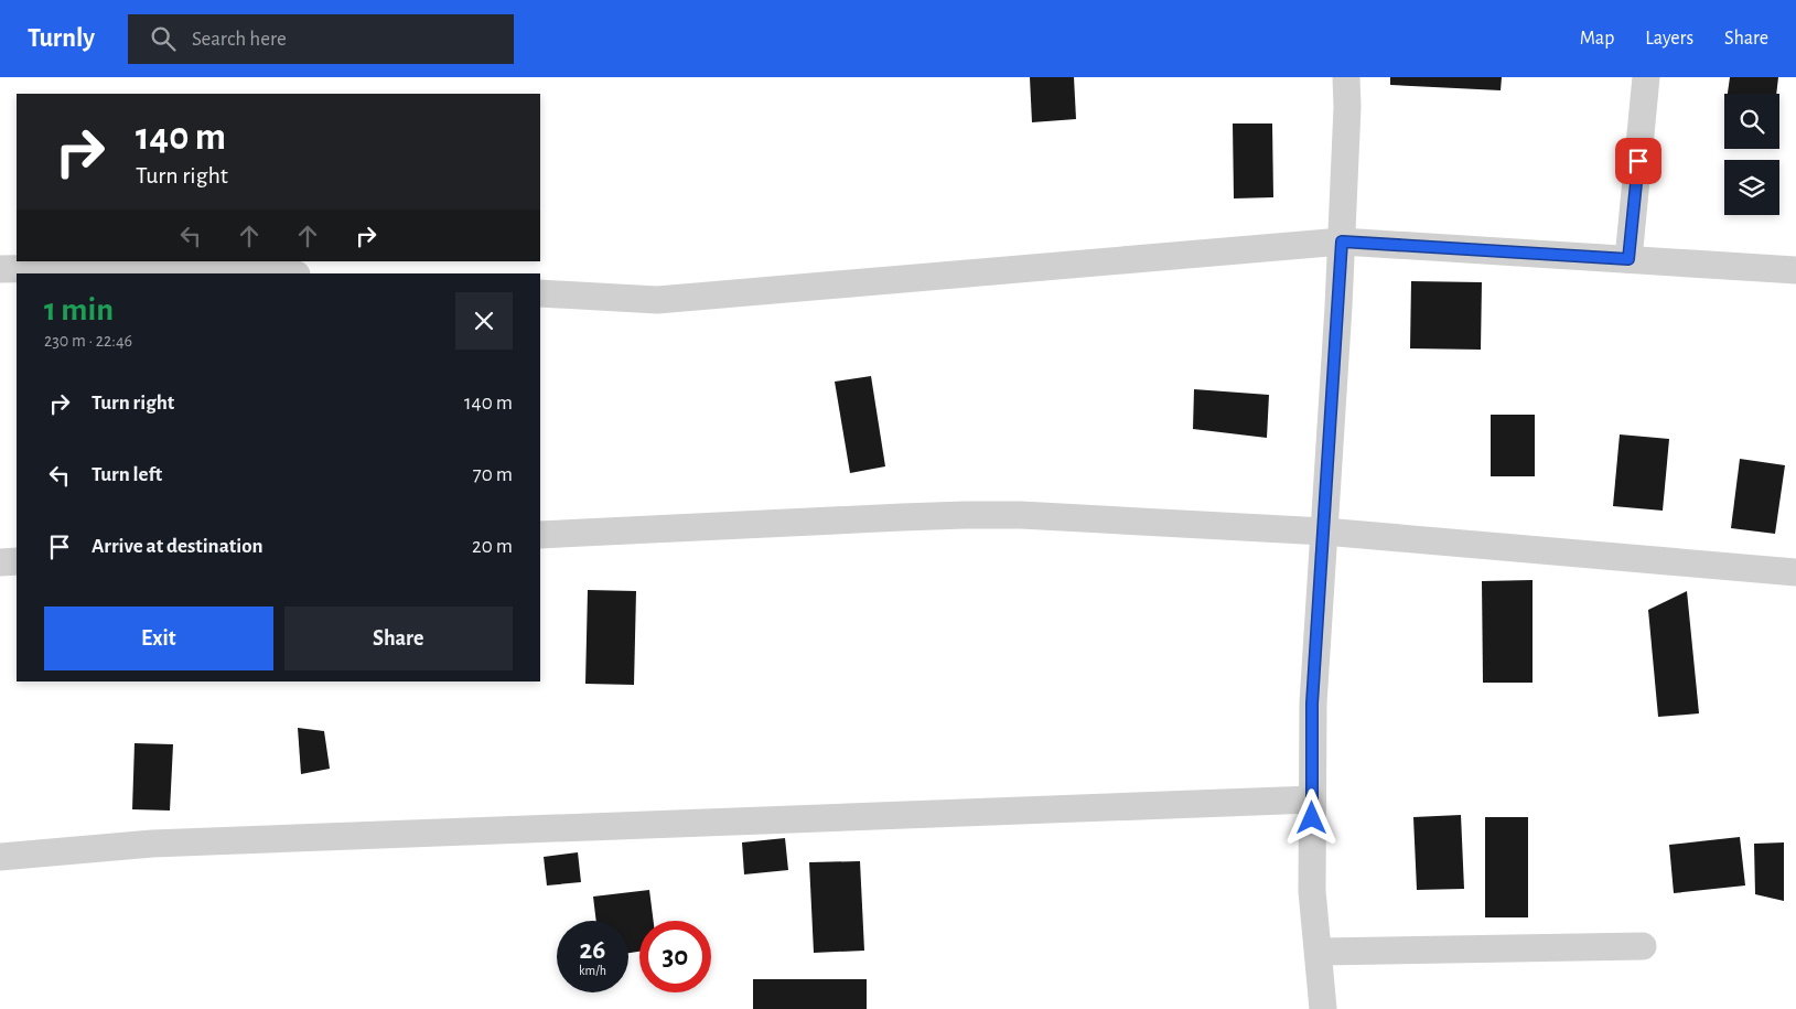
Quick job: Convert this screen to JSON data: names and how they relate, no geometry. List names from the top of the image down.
{
  "page": {
    "header": "Turnly",
    "search": "Search here",
    "nav": ["Map", "Layers", "Share"],
    "turn": ["140 m", "Turn right"],
    "heading": ["1 min", "230 m · 22:46"],
    "list": [
      {
        "name": "Turn right",
        "value": "140 m"
      },
      {
        "name": "Turn left",
        "value": "70 m"
      },
      {
        "name": "Arrive at destination",
        "value": "20 m"
      }
    ],
    "buttons": ["Exit", "Share"],
    "speed": "26 km/h",
    "limit": "30"
  }
}
